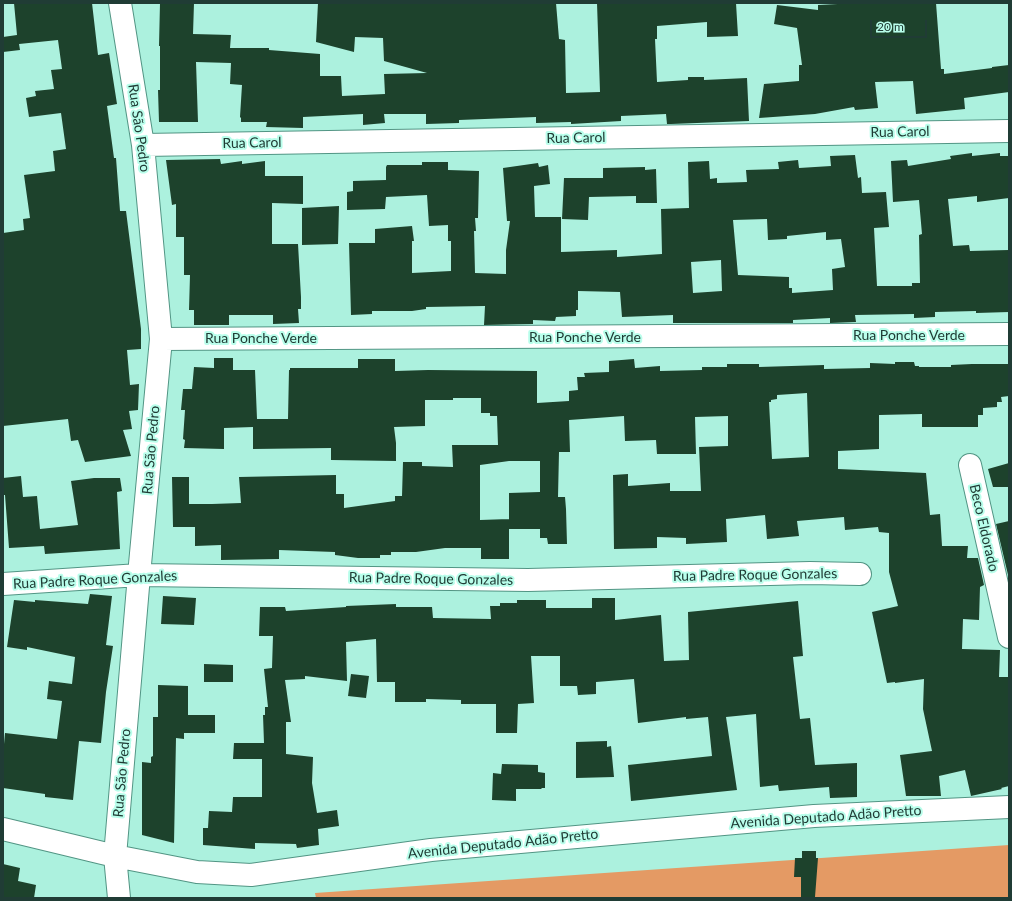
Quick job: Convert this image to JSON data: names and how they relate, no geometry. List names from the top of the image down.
{
  "streets": {
    "street": [
      "Rua São Pedro",
      "Rua Carol",
      "Rua Ponche Verde",
      "Beco Eldorado",
      "Rua Padre Roque Gonzales",
      "Avenida Deputado Adão Pretto"
    ]
  },
  "crossings": [
    ["Rua São Pedro", "Rua Carol"],
    ["Rua São Pedro", "Rua Ponche Verde"],
    ["Rua São Pedro", "Rua Padre Roque Gonzales"],
    ["Rua São Pedro", "Avenida Deputado Adão Pretto"]
  ],
  "scale_bar": "20 m"
}
